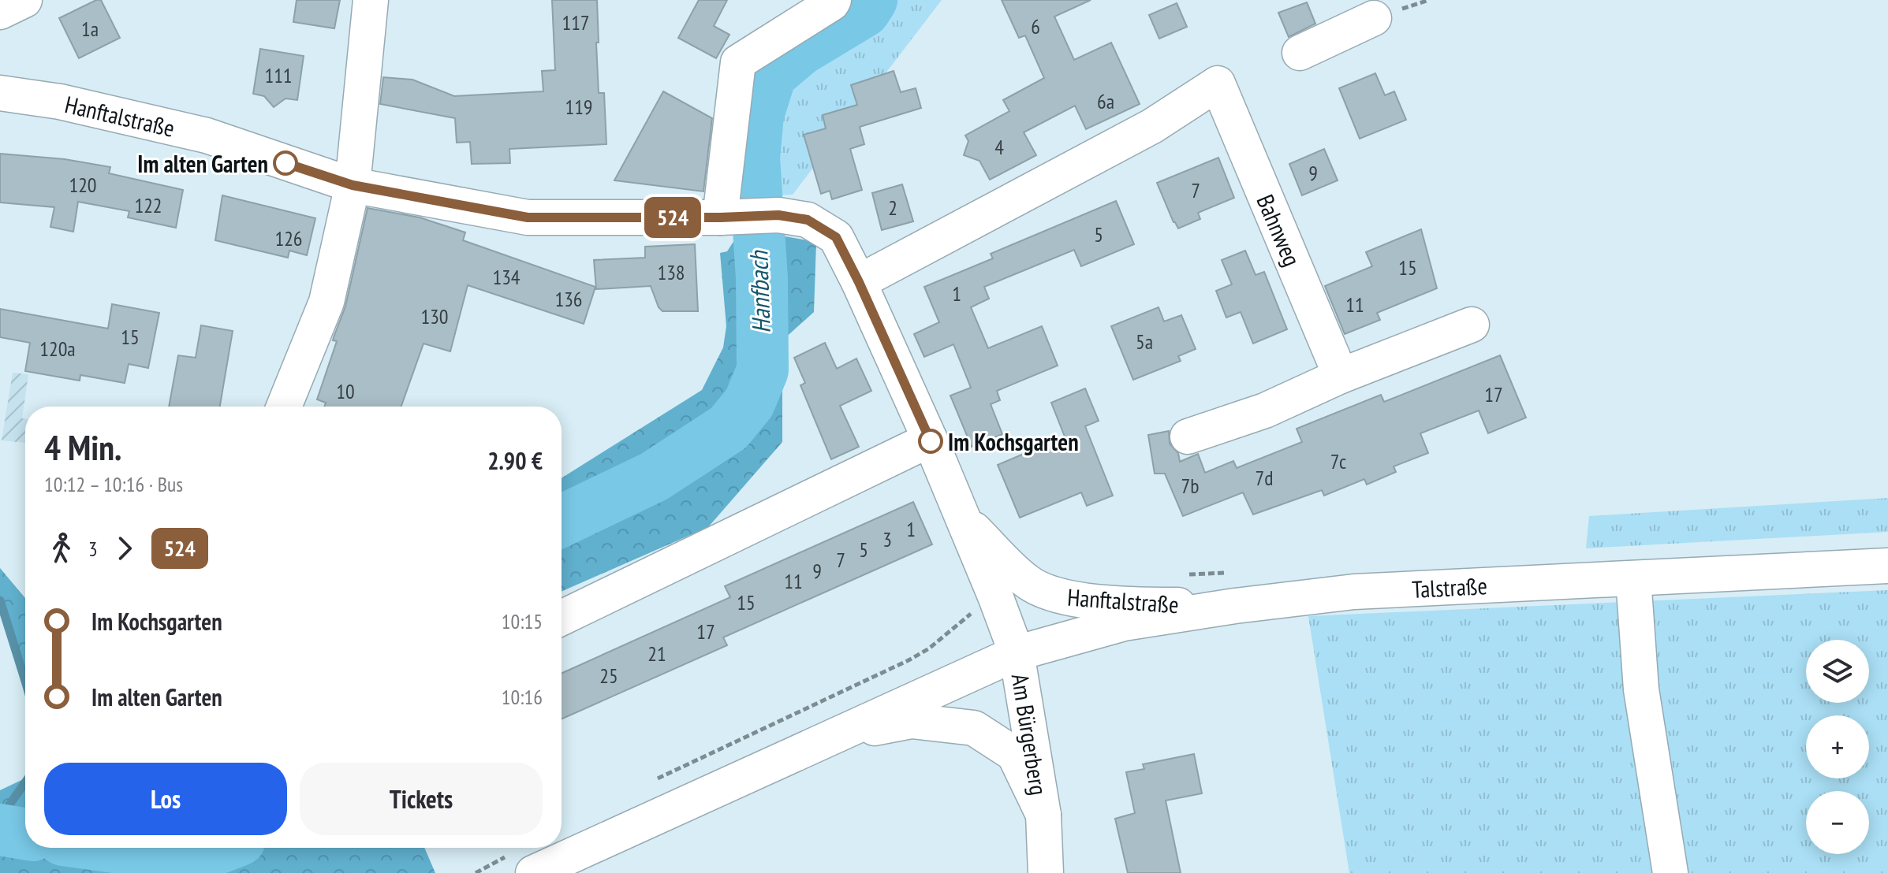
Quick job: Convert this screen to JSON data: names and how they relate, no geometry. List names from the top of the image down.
{
  "streets": {
    "street": [
      "Hanftalstraße",
      "Bahnweg",
      "Talstraße",
      "Am Bürgerberg"
    ]
  },
  "crossings": [
    ["Hanftalstraße", "Bahnweg"],
    ["Hanftalstraße", "Talstraße"],
    ["Hanftalstraße", "Am Bürgerberg"],
    ["Talstraße", "Am Bürgerberg"]
  ],
  "water": ["Hanfbach"],
  "places": ["Im alten Garten", "Im Kochsgarten"],
  "lines": ["bus line 524"],
  "house_numbers": [
    "117",
    "6",
    "1a",
    "111",
    "6a",
    "119",
    "4",
    "9",
    "120",
    "7",
    "122",
    "2",
    "5",
    "126",
    "15",
    "138",
    "134",
    "1",
    "136",
    "11",
    "130",
    "15",
    "5a",
    "120a",
    "10",
    "17",
    "7c",
    "7d",
    "7b",
    "1",
    "3",
    "5",
    "7",
    "9",
    "11",
    "15",
    "17",
    "21",
    "25"
  ],
  "page": {
    "on_map": "524",
    "heading": ["4 Min.", "10:12 – 10:16 · Bus", "2.90 €"],
    "legs": ["3", "524"],
    "list": [
      {
        "name": "Im Kochsgarten",
        "value": "10:15"
      },
      {
        "name": "Im alten Garten",
        "value": "10:16"
      }
    ],
    "map_buttons": ["+", "−"],
    "buttons": ["Los", "Tickets"]
  }
}
